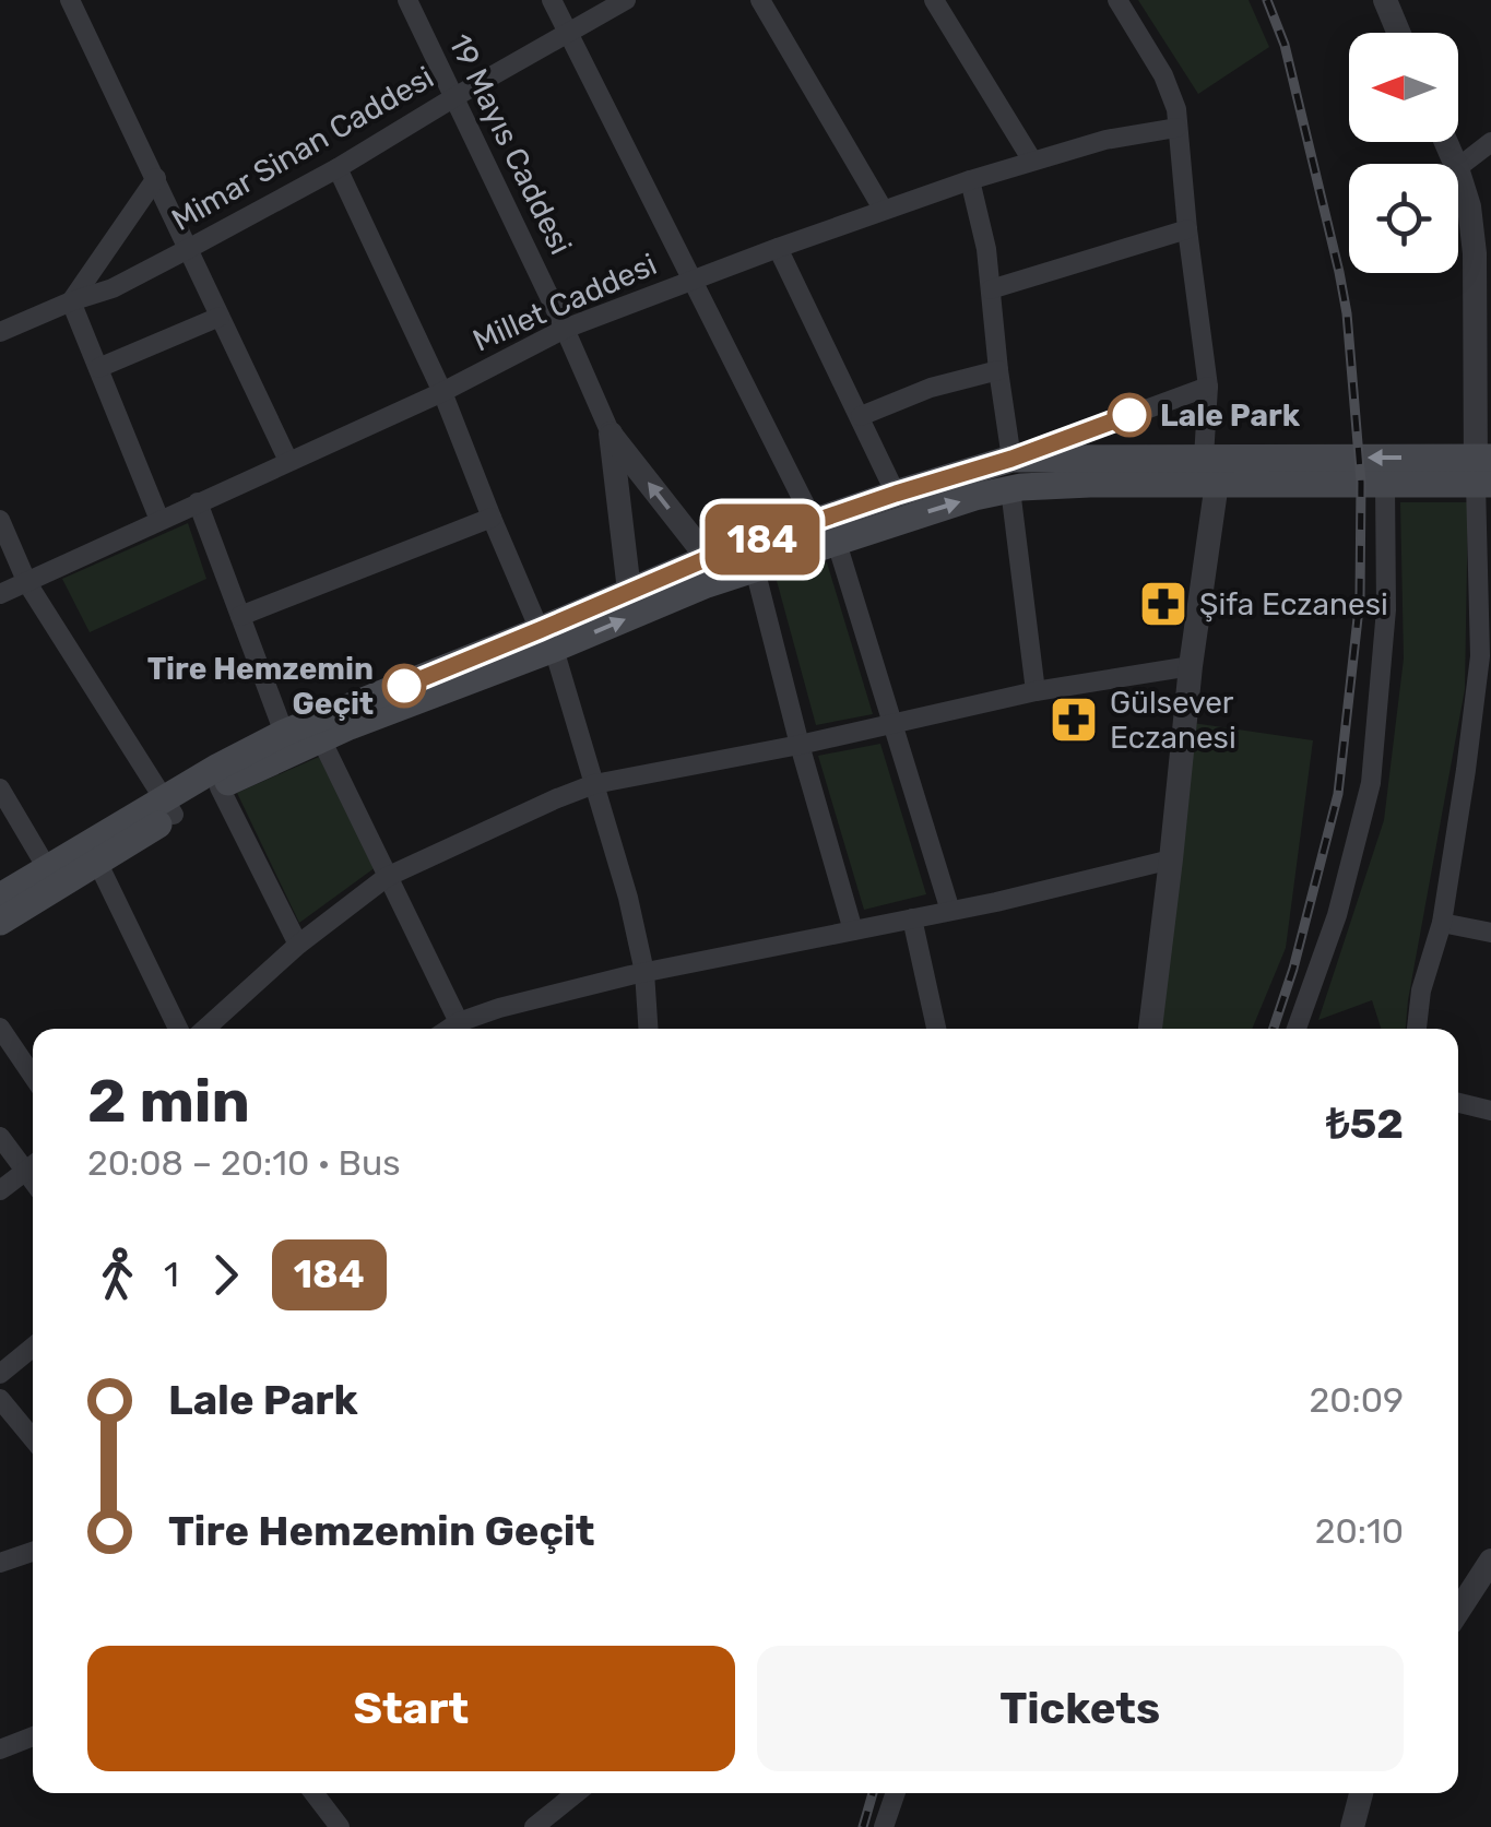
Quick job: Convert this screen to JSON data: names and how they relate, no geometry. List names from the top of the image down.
{
  "streets": {
    "street": ["19 Mayıs Caddesi", "Mimar Sinan Caddesi", "Millet Caddesi"]
  },
  "crossings": [
    ["19 Mayıs Caddesi", "Mimar Sinan Caddesi"],
    ["19 Mayıs Caddesi", "Millet Caddesi"]
  ],
  "places": {
    "other": ["Lale Park", "Tire Hemzemin Geçit"],
    "pharmacy": ["Şifa Eczanesi", "Gülsever Eczanesi"]
  },
  "lines": ["bus line 184"],
  "north": "left",
  "page": {
    "on_map": "184",
    "heading": ["2 min", "20:08 – 20:10 · Bus", "₺52"],
    "legs": ["1", "184"],
    "list": [
      {
        "name": "Lale Park",
        "value": "20:09"
      },
      {
        "name": "Tire Hemzemin Geçit",
        "value": "20:10"
      }
    ],
    "buttons": ["Start", "Tickets"]
  }
}
